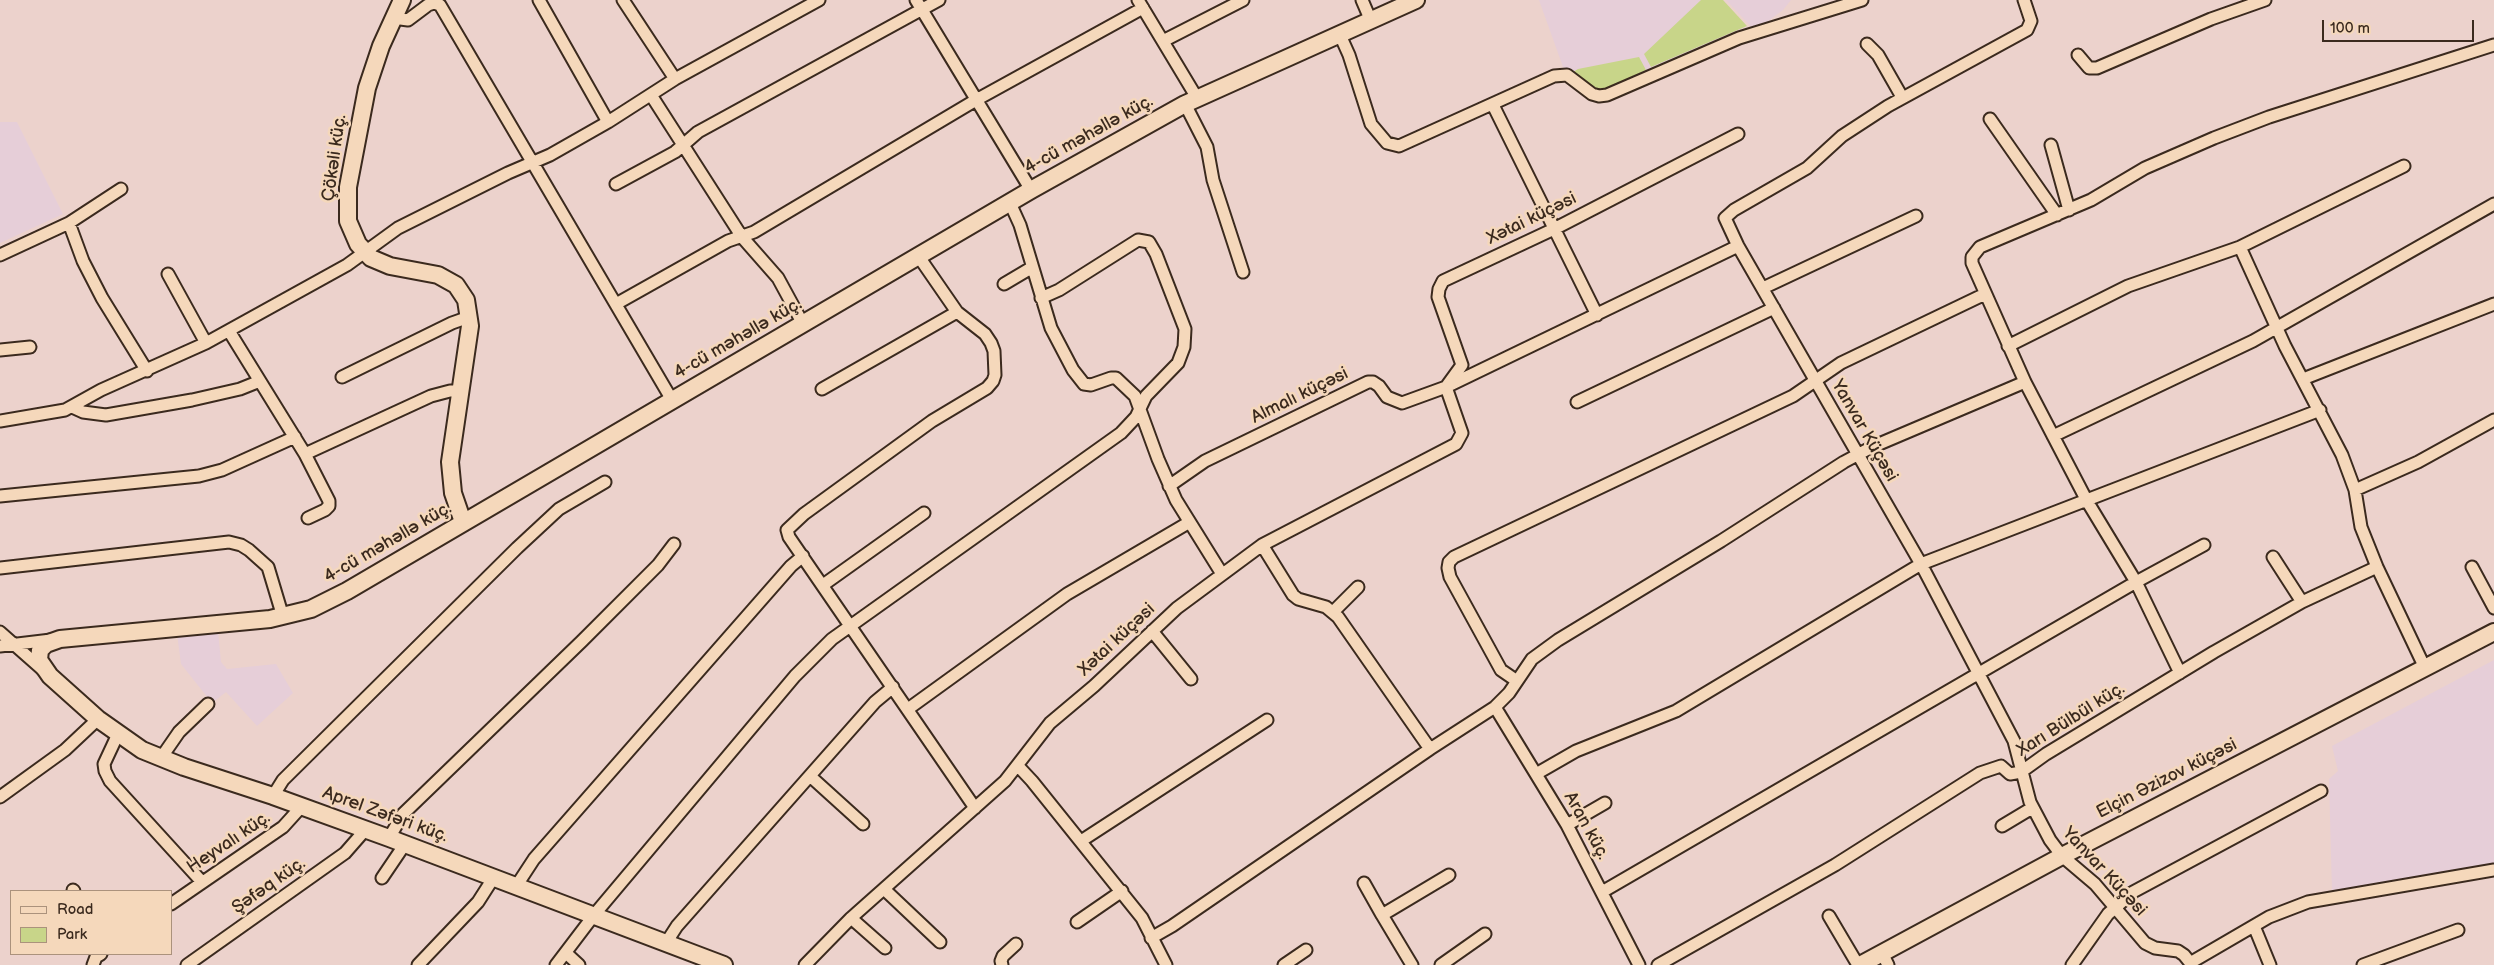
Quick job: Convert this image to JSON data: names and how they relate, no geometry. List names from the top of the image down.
{
  "streets": {
    "street": [
      "4-cü məhəllə küç.",
      "Çökəli küç.",
      "Xətai küçəsi",
      "Almalı küçəsi",
      "Yanvar Küçəsi",
      "Xarı Bülbül küç.",
      "Elçin Əzizov küçəsi",
      "Aprel Zəfəri küç.",
      "Aran küç.",
      "Heyvalı küç.",
      "Şəfəq küç."
    ]
  },
  "crossings": [
    ["4-cü məhəllə küç.", "Aprel Zəfəri küç."],
    ["Xətai küçəsi", "Almalı küçəsi"],
    ["Yanvar Küçəsi", "Xarı Bülbül küç."],
    ["Yanvar Küçəsi", "Elçin Əzizov küçəsi"],
    ["Aprel Zəfəri küç.", "Heyvalı küç."],
    ["Aprel Zəfəri küç.", "Şəfəq küç."]
  ],
  "legend": ["Road", "Park"],
  "scale_bar": "100 m"
}
